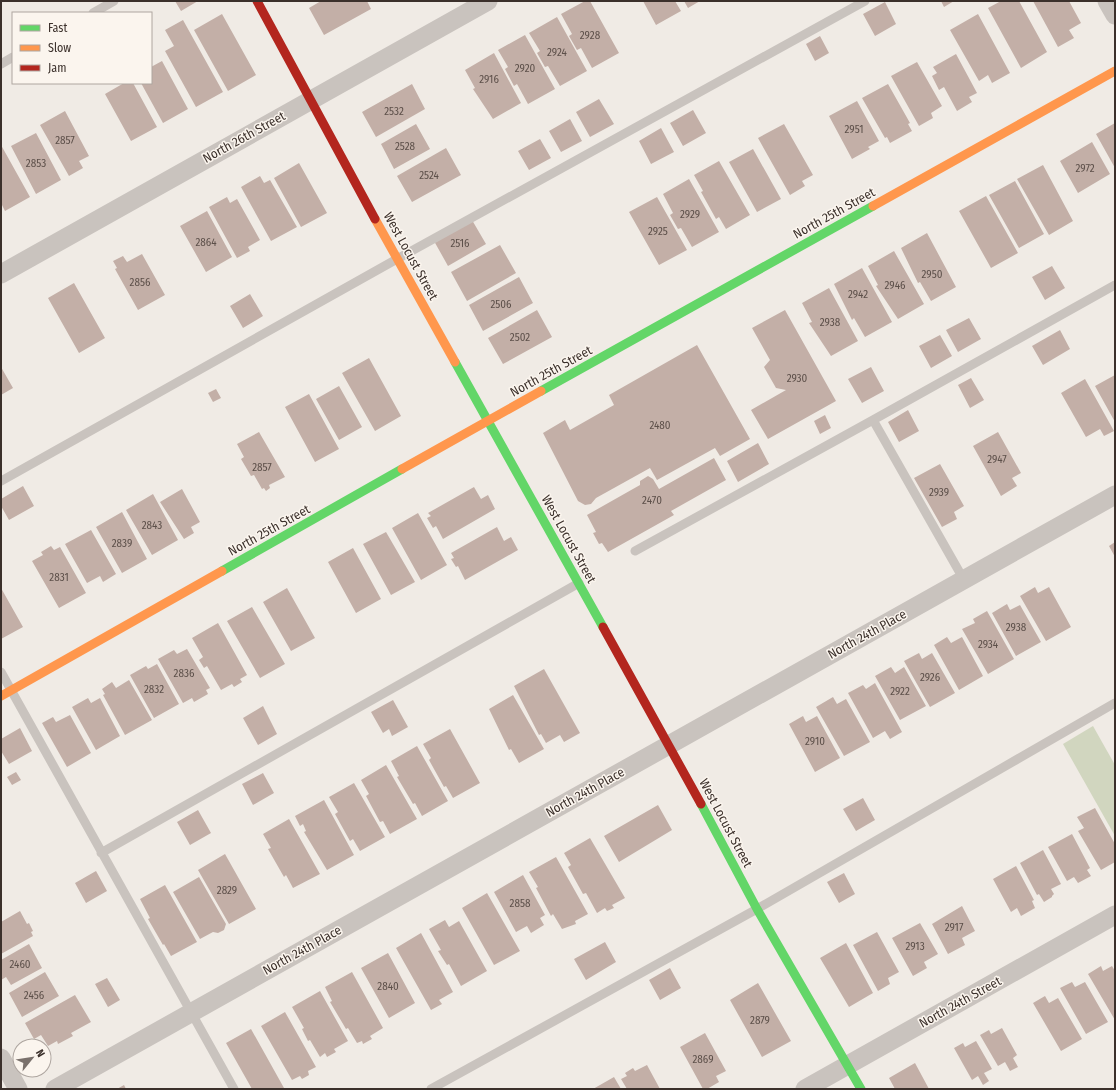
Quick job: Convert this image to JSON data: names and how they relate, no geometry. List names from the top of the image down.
{
  "streets": {
    "street": [
      "North 26th Street",
      "North 25th Street",
      "West Locust Street",
      "North 24th Place",
      "North 24th Street"
    ]
  },
  "crossings": [
    ["North 26th Street", "West Locust Street"],
    ["North 25th Street", "West Locust Street"],
    ["West Locust Street", "North 24th Place"],
    ["West Locust Street", "North 24th Street"]
  ],
  "house_numbers": [
    "2928",
    "2924",
    "2920",
    "2916",
    "2532",
    "2951",
    "2857",
    "2528",
    "2853",
    "2972",
    "2524",
    "2929",
    "2925",
    "2864",
    "2516",
    "2950",
    "2856",
    "2946",
    "2942",
    "2506",
    "2938",
    "2502",
    "2930",
    "2480",
    "2947",
    "2857",
    "2939",
    "2470",
    "2843",
    "2839",
    "2831",
    "2938",
    "2934",
    "2836",
    "2926",
    "2832",
    "2922",
    "2910",
    "2829",
    "2858",
    "2917",
    "2913",
    "2460",
    "2840",
    "2456",
    "2879",
    "2869"
  ],
  "legend": ["Fast", "Slow", "Jam"],
  "north": "top right"
}
